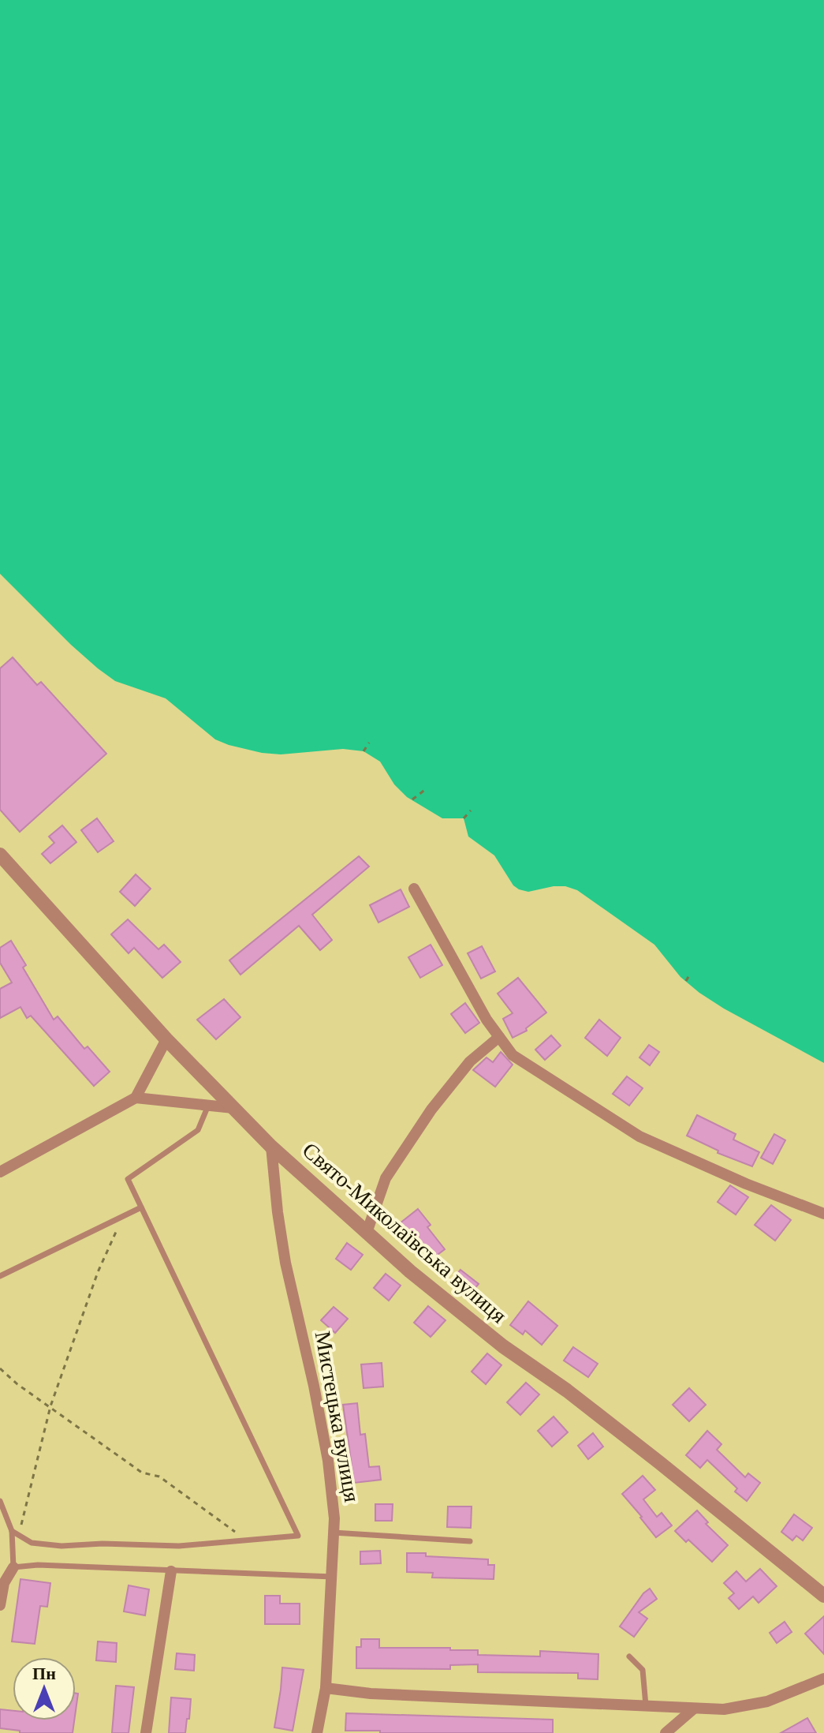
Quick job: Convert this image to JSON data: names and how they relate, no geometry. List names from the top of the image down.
{
  "streets": {
    "street": ["Свято-Миколаївська вулиця", "Мистецька вулиця"]
  },
  "crossings": [
    ["Свято-Миколаївська вулиця", "Мистецька вулиця"]
  ],
  "north": "top"
}
